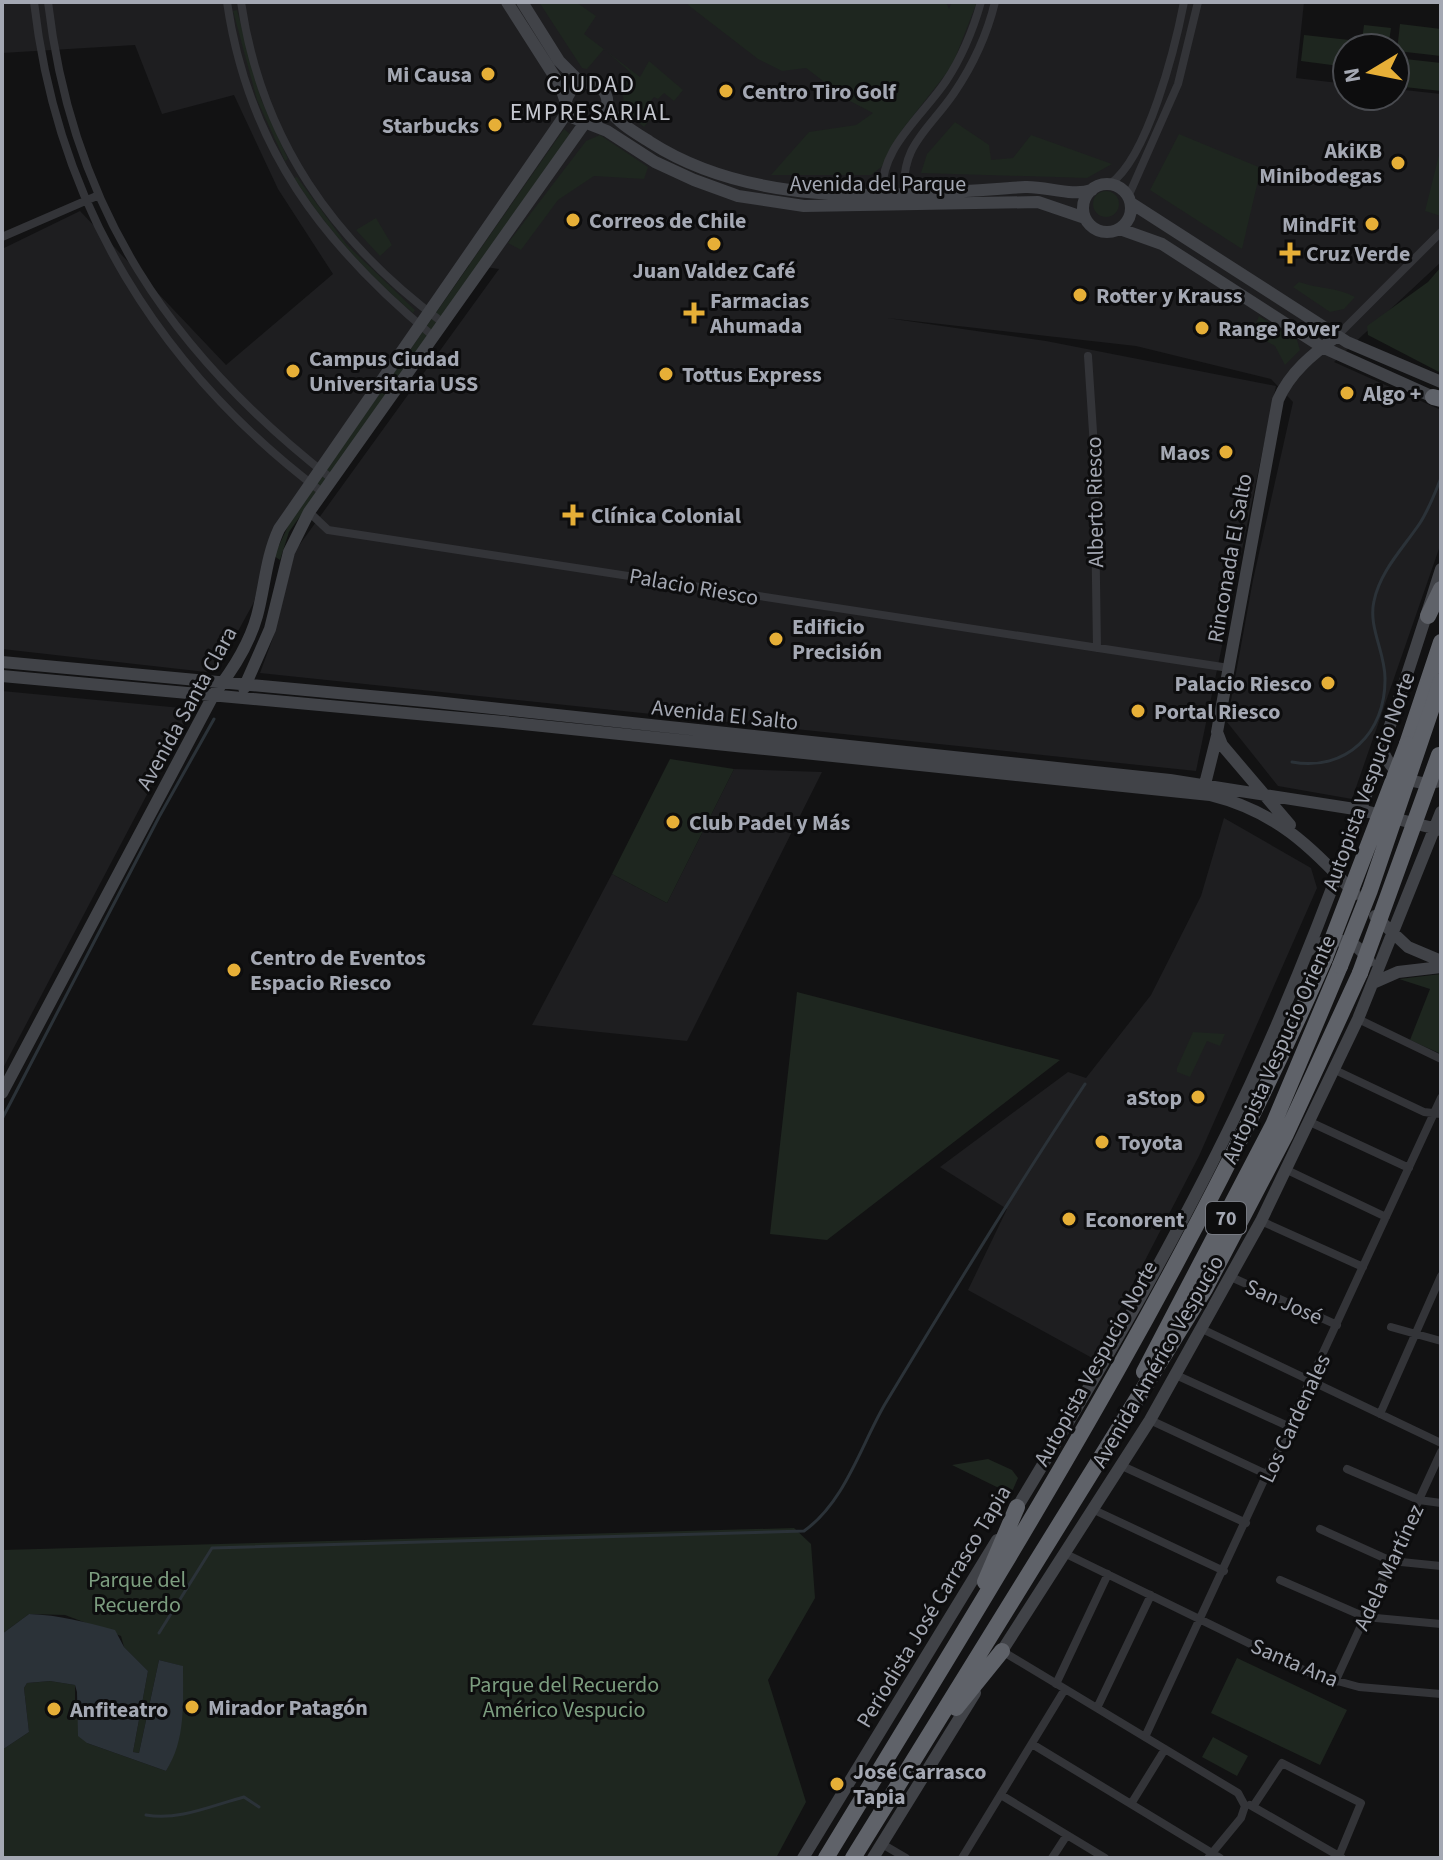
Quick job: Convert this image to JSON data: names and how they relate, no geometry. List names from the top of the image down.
{
  "streets": {
    "highway": ["Autopista Vespucio Norte", "Autopista Vespucio Oriente", "70"],
    "main road": [
      "Avenida del Parque",
      "Rinconada El Salto",
      "Avenida Santa Clara",
      "Avenida El Salto",
      "Avenida Américo Vespucio",
      "Periodista José Carrasco Tapia"
    ],
    "street": [
      "Alberto Riesco",
      "Palacio Riesco",
      "San José",
      "Los Cardenales",
      "Adela Martínez",
      "Santa Ana"
    ]
  },
  "crossings": [
    ["Avenida del Parque", "Avenida Santa Clara"],
    ["Alberto Riesco", "Palacio Riesco"],
    ["Rinconada El Salto", "Palacio Riesco"],
    ["Rinconada El Salto", "Avenida El Salto"],
    ["Palacio Riesco", "Avenida Santa Clara"],
    ["Avenida Santa Clara", "Avenida El Salto"],
    ["Avenida El Salto", "Avenida Américo Vespucio"],
    ["Avenida El Salto", "Periodista José Carrasco Tapia"],
    ["Autopista Vespucio Oriente", "70"],
    ["San José", "Avenida Américo Vespucio"],
    ["San José", "Los Cardenales"],
    ["Avenida Américo Vespucio", "Santa Ana"],
    ["Los Cardenales", "Santa Ana"],
    ["Adela Martínez", "Santa Ana"]
  ],
  "districts": ["CIUDAD EMPRESARIAL"],
  "parks": ["Parque del Recuerdo", "Parque del Recuerdo Américo Vespucio"],
  "places": {
    "other": [
      "Mi Causa",
      "Centro Tiro Golf",
      "Starbucks",
      "AkiKB Minibodegas",
      "Correos de Chile",
      "MindFit",
      "Juan Valdez Café",
      "Rotter y Krauss",
      "Range Rover",
      "Campus Ciudad Universitaria USS",
      "Tottus Express",
      "Algo +",
      "Maos",
      "Edificio Precisión",
      "Palacio Riesco",
      "Portal Riesco",
      "Club Padel y Más",
      "Centro de Eventos Espacio Riesco",
      "aStop",
      "Toyota",
      "Econorent",
      "Mirador Patagón",
      "Anfiteatro",
      "José Carrasco Tapia"
    ],
    "health": ["Cruz Verde", "Farmacias Ahumada", "Clínica Colonial"]
  },
  "north": "left"
}
